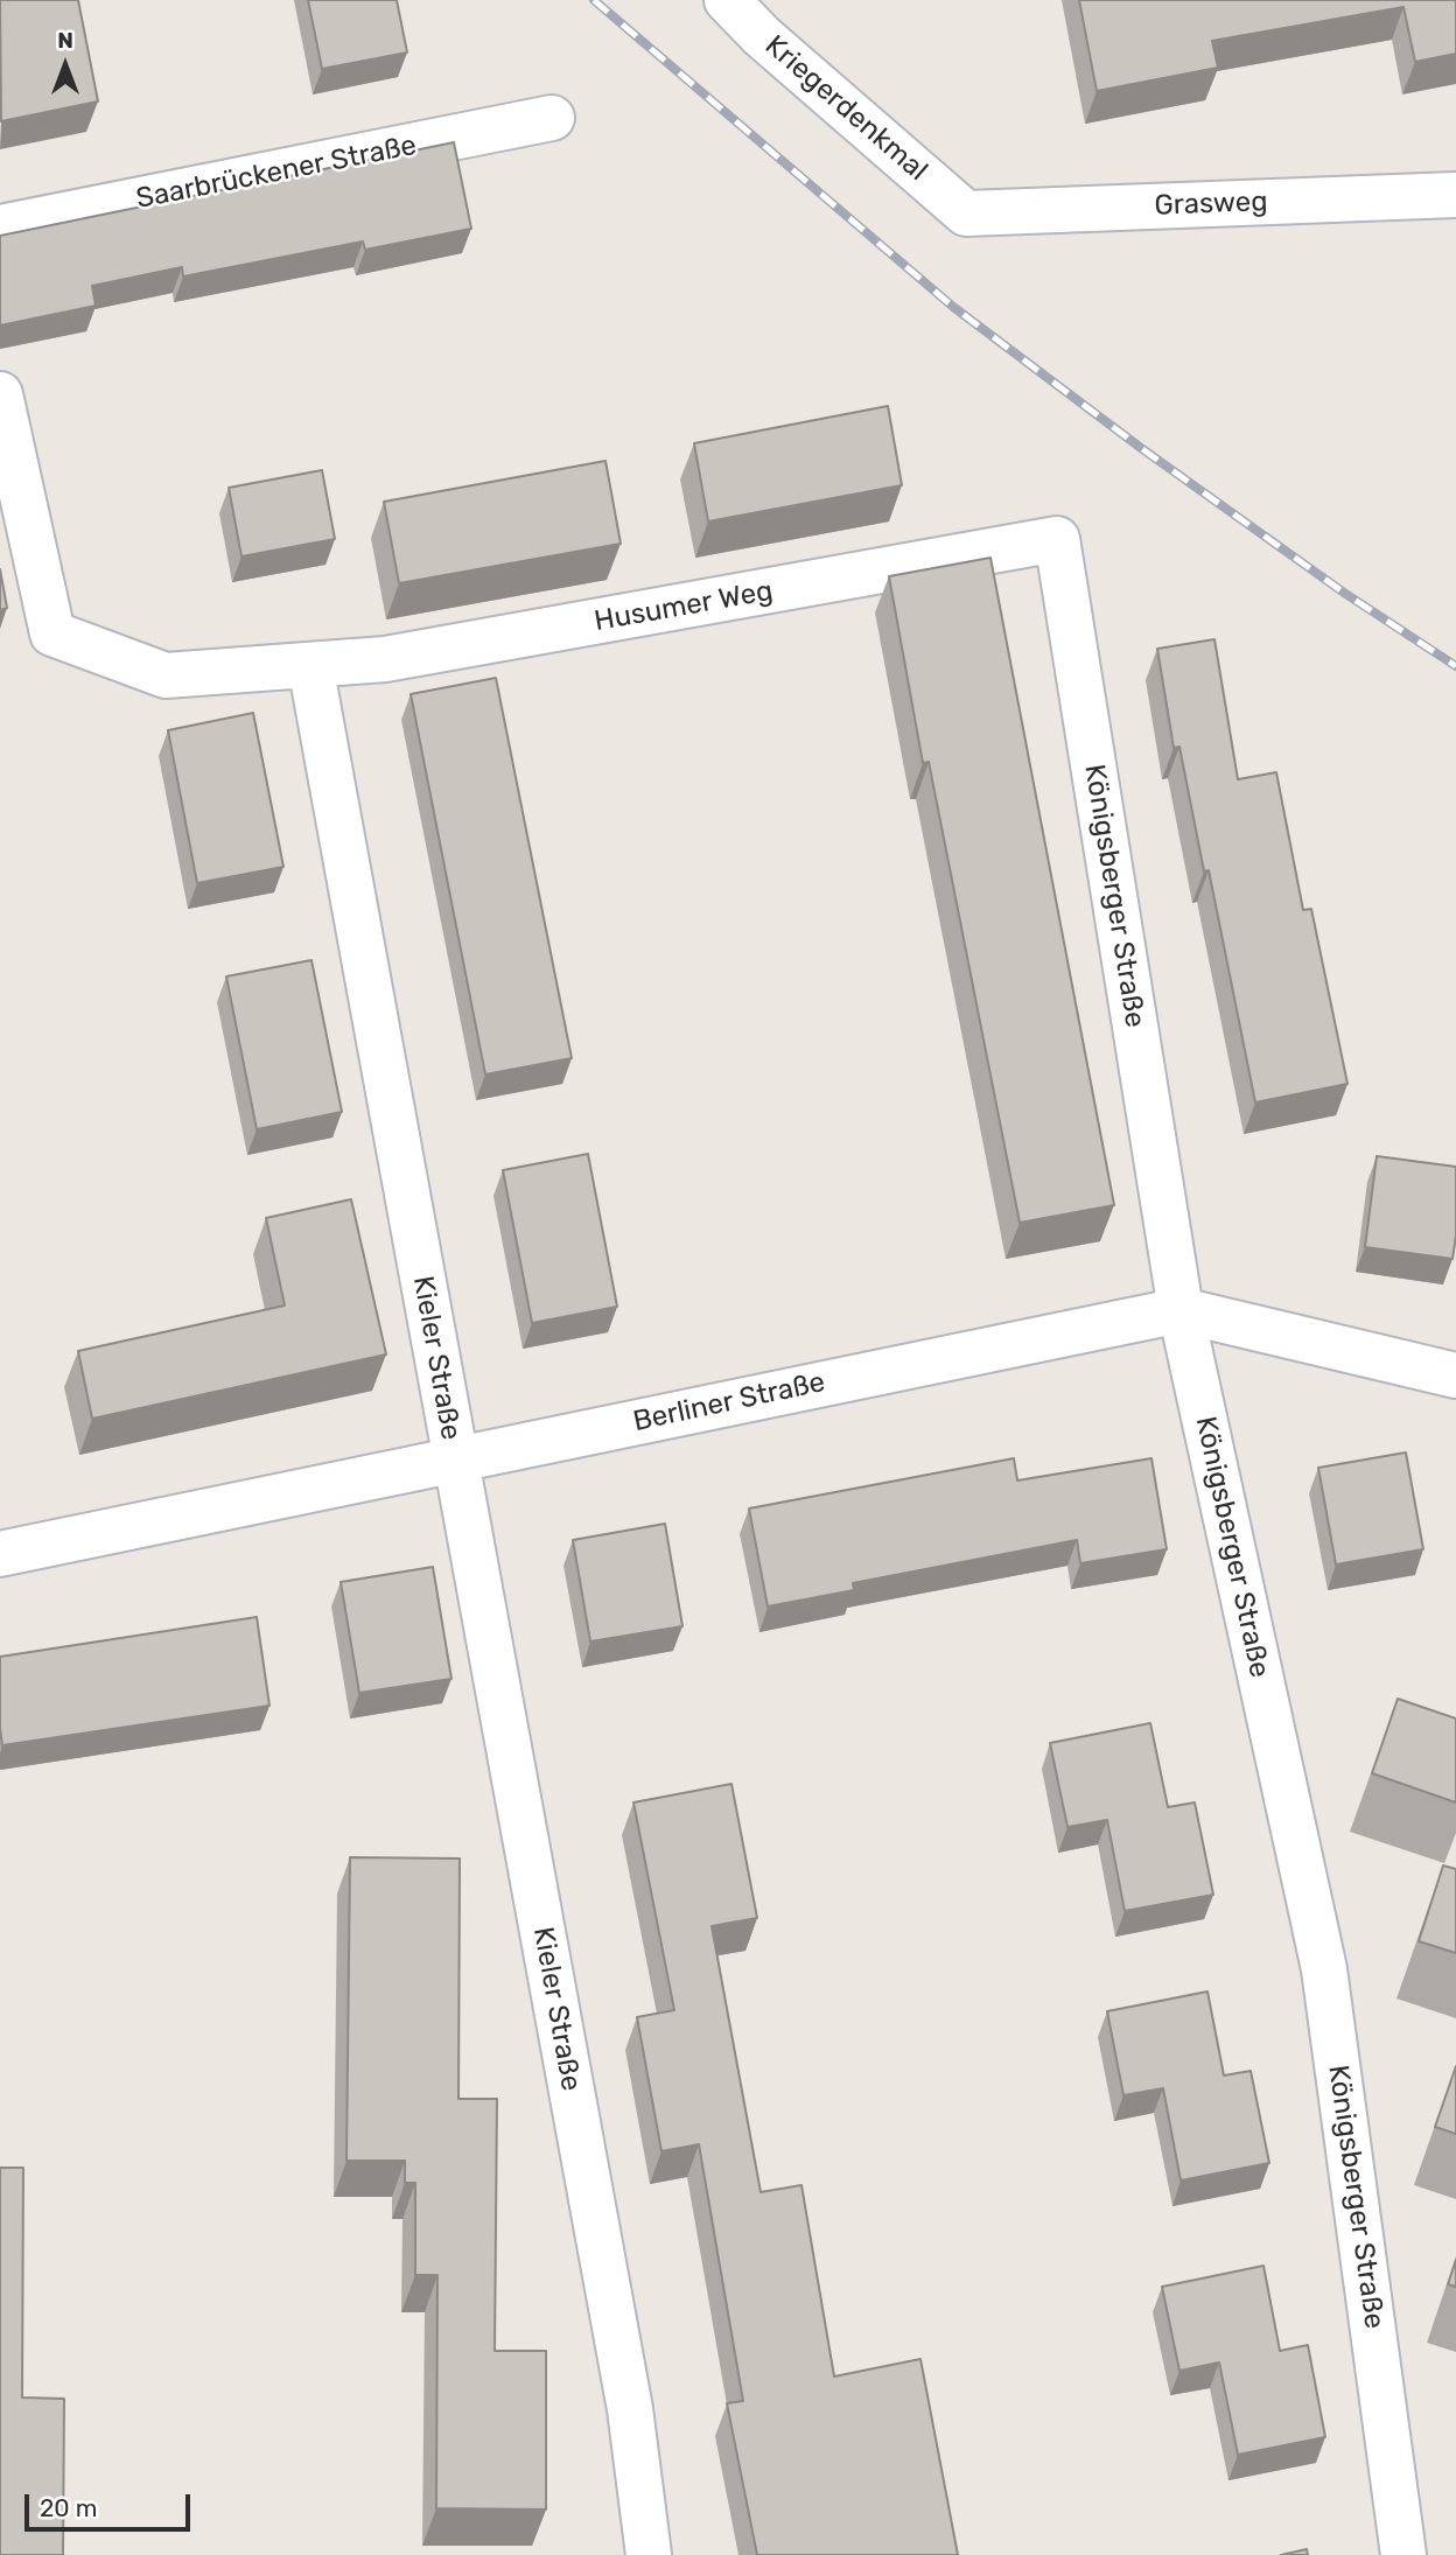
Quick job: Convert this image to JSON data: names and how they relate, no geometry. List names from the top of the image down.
{
  "streets": {
    "street": [
      "Kriegerdenkmal",
      "Saarbrückener Straße",
      "Grasweg",
      "Husumer Weg",
      "Königsberger Straße",
      "Kieler Straße",
      "Berliner Straße"
    ]
  },
  "crossings": [
    ["Kriegerdenkmal", "Grasweg"],
    ["Husumer Weg", "Königsberger Straße"],
    ["Husumer Weg", "Kieler Straße"],
    ["Königsberger Straße", "Berliner Straße"],
    ["Kieler Straße", "Berliner Straße"]
  ],
  "scale_bar": "20 m",
  "north": "top"
}
